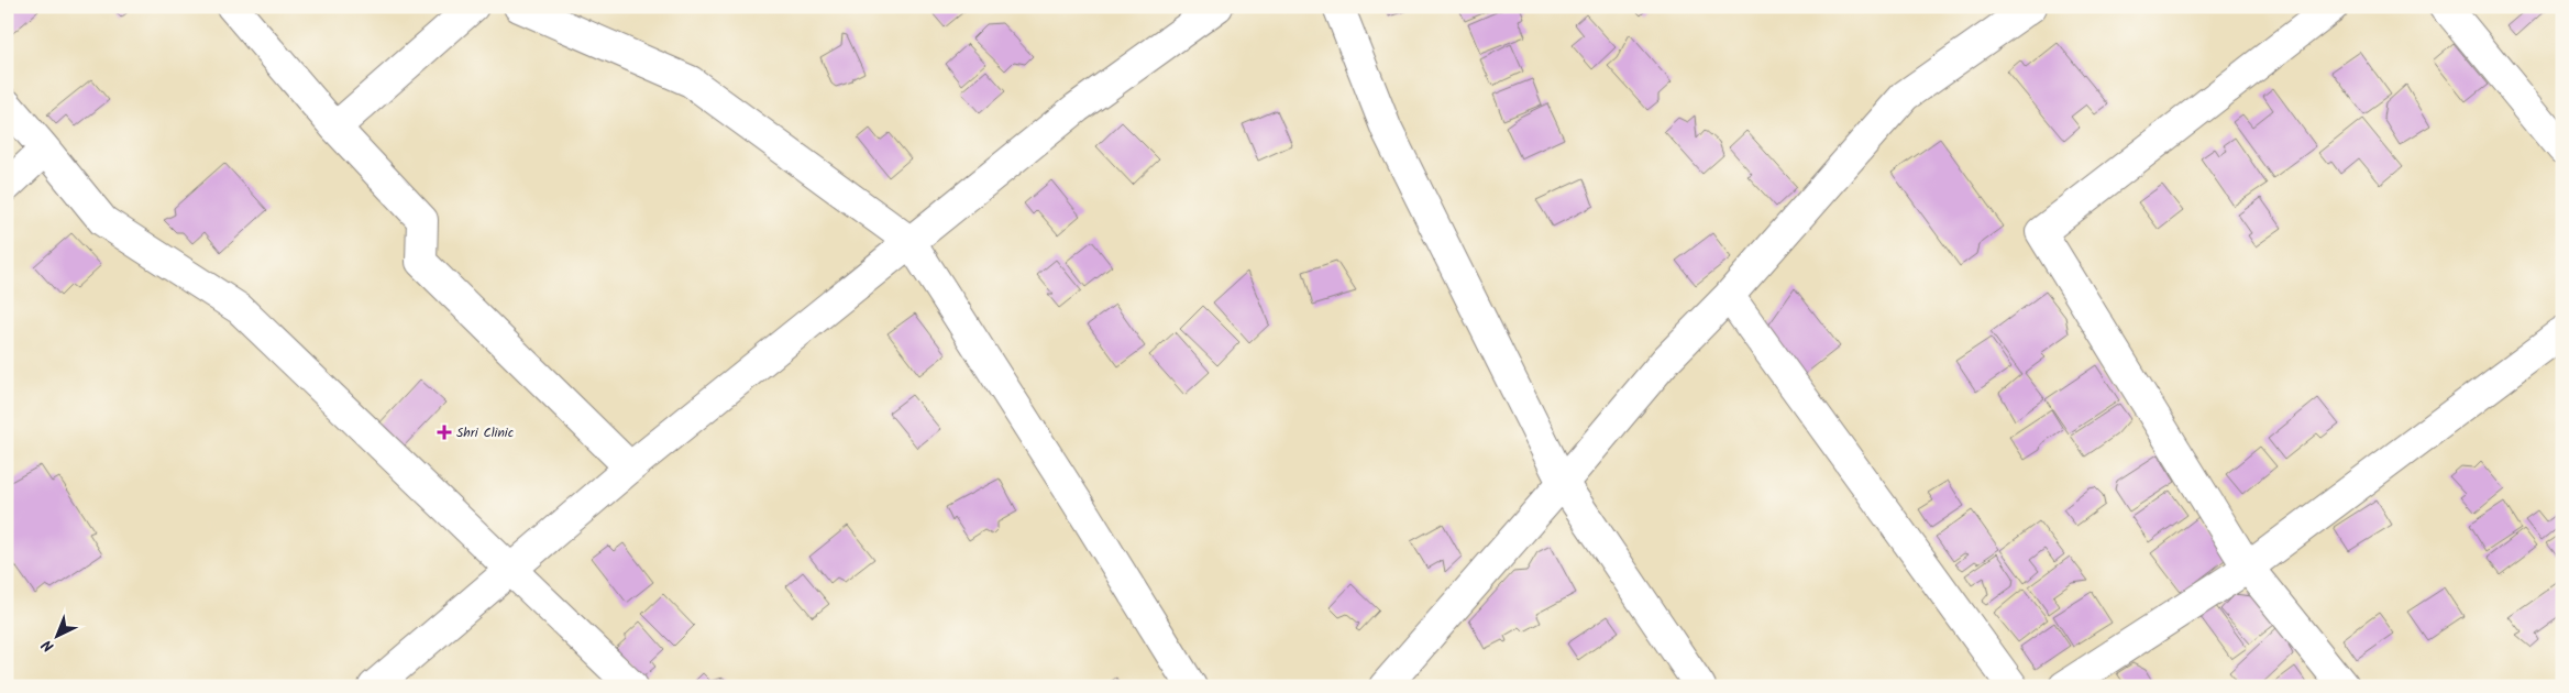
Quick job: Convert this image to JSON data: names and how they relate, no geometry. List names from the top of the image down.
{
  "places": {
    "health": ["Shri Clinic"]
  },
  "north": "bottom left"
}
